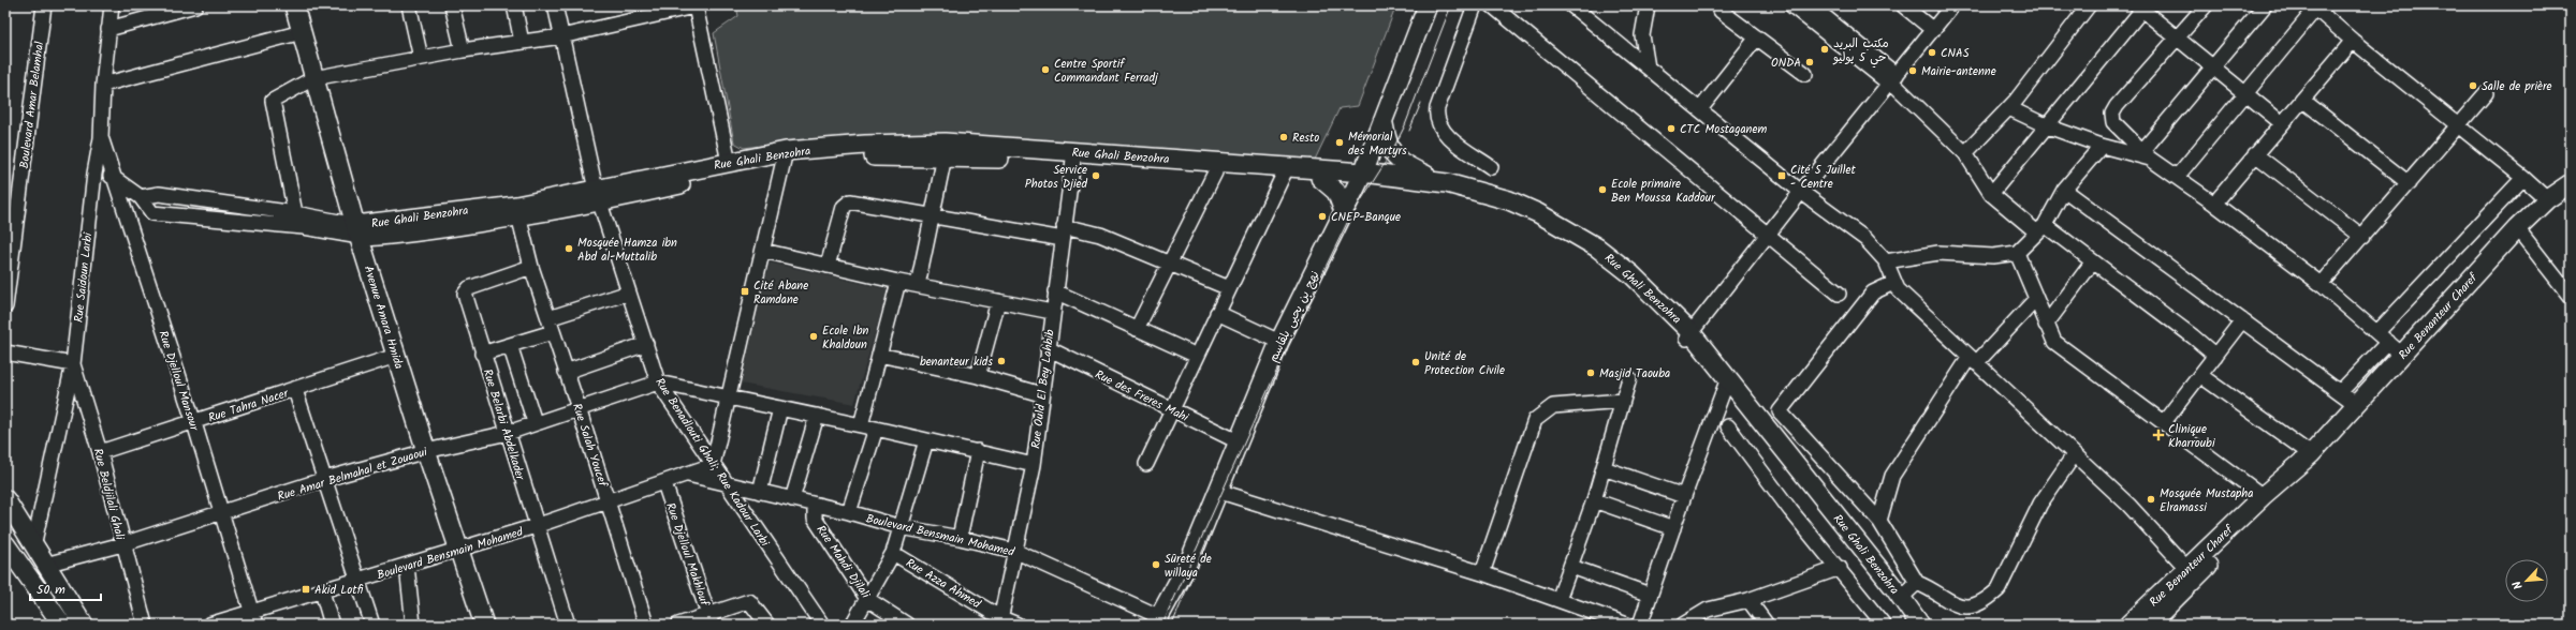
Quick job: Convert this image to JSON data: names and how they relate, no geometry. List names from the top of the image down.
{
  "streets": {
    "main road": [
      "Rue Ghali Benzohra",
      "نهج بن يحيى بلقاسم",
      "Rue Benanteur Charef",
      "Avenue Amara Hmida"
    ],
    "street": [
      "Boulevard Amar Belamhal",
      "Rue Saidoun Larbi",
      "Rue Djelloul Mansour",
      "Rue Ould El Bey Lahbib",
      "Rue des Freres Mahi",
      "Rue Tahra Nacer",
      "Rue Belarbi Abdelkader",
      "Rue Salah Youcef",
      "Rue Benadlouti Ghali; Rue Kadour Larbi",
      "Rue Amar Belmahal et Zouaoui",
      "Rue Beldjilali Ghali",
      "Boulevard Bensmain Mohamed",
      "Rue Djelloul Makhlouf",
      "Rue Mahdi Djilali",
      "Rue Azza Ahmed"
    ]
  },
  "crossings": [
    ["Rue Ghali Benzohra", "نهج بن يحيى بلقاسم"],
    ["Rue Ghali Benzohra", "Avenue Amara Hmida"],
    ["Rue Ghali Benzohra", "Rue Djelloul Mansour"],
    ["Rue Ghali Benzohra", "Rue Ould El Bey Lahbib"],
    ["Rue Ghali Benzohra", "Rue Salah Youcef"],
    ["Rue Ghali Benzohra", "Rue Benadlouti Ghali; Rue Kadour Larbi"],
    ["Rue Saidoun Larbi", "Rue Djelloul Mansour"],
    ["Rue Saidoun Larbi", "Rue Beldjilali Ghali"],
    ["نهج بن يحيى بلقاسم", "Rue des Freres Mahi"],
    ["نهج بن يحيى بلقاسم", "Boulevard Bensmain Mohamed"],
    ["Avenue Amara Hmida", "Rue Tahra Nacer"],
    ["Avenue Amara Hmida", "Rue Amar Belmahal et Zouaoui"],
    ["Avenue Amara Hmida", "Boulevard Bensmain Mohamed"],
    ["Rue Djelloul Mansour", "Rue Tahra Nacer"],
    ["Rue Djelloul Mansour", "Rue Amar Belmahal et Zouaoui"],
    ["Rue Djelloul Mansour", "Boulevard Bensmain Mohamed"],
    ["Rue Ould El Bey Lahbib", "Rue des Freres Mahi"],
    ["Rue Ould El Bey Lahbib", "Boulevard Bensmain Mohamed"],
    ["Rue Ould El Bey Lahbib", "Rue Azza Ahmed"],
    ["Rue Tahra Nacer", "Rue Beldjilali Ghali"],
    ["Rue Belarbi Abdelkader", "Rue Salah Youcef"],
    ["Rue Belarbi Abdelkader", "Rue Amar Belmahal et Zouaoui"],
    ["Rue Belarbi Abdelkader", "Boulevard Bensmain Mohamed"],
    ["Rue Salah Youcef", "Rue Amar Belmahal et Zouaoui"],
    ["Rue Salah Youcef", "Boulevard Bensmain Mohamed"],
    ["Rue Benadlouti Ghali; Rue Kadour Larbi", "Rue Amar Belmahal et Zouaoui"],
    ["Rue Benadlouti Ghali; Rue Kadour Larbi", "Boulevard Bensmain Mohamed"],
    ["Rue Amar Belmahal et Zouaoui", "Rue Beldjilali Ghali"],
    ["Boulevard Bensmain Mohamed", "Rue Djelloul Makhlouf"],
    ["Boulevard Bensmain Mohamed", "Rue Mahdi Djilali"]
  ],
  "places": {
    "other": [
      "مكتب البريد حي 5 يوليو",
      "CNAS",
      "ONDA",
      "Centre Sportif Commandant Ferradj",
      "Mairie-antenne",
      "Salle de prière",
      "CTC Mostaganem",
      "Resto",
      "Mémorial des Martyrs",
      "Service Photos Djied",
      "Ecole primaire Ben Moussa Kaddour",
      "CNEP-Banque",
      "Mosquée Hamza ibn Abd al-Muttalib",
      "Ecole Ibn Khaldoun",
      "benanteur kids",
      "Unité de Protection Civile",
      "Masjid Taouba",
      "Mosquée Mustapha Elramassi",
      "Sûreté de willaya"
    ],
    "transit": ["Cité 5 Juillet - Centre", "Cité Abane Ramdane", "Akid Lotfi"],
    "health": ["Clinique Kharroubi"]
  },
  "scale_bar": "50 m",
  "north": "bottom left"
}
